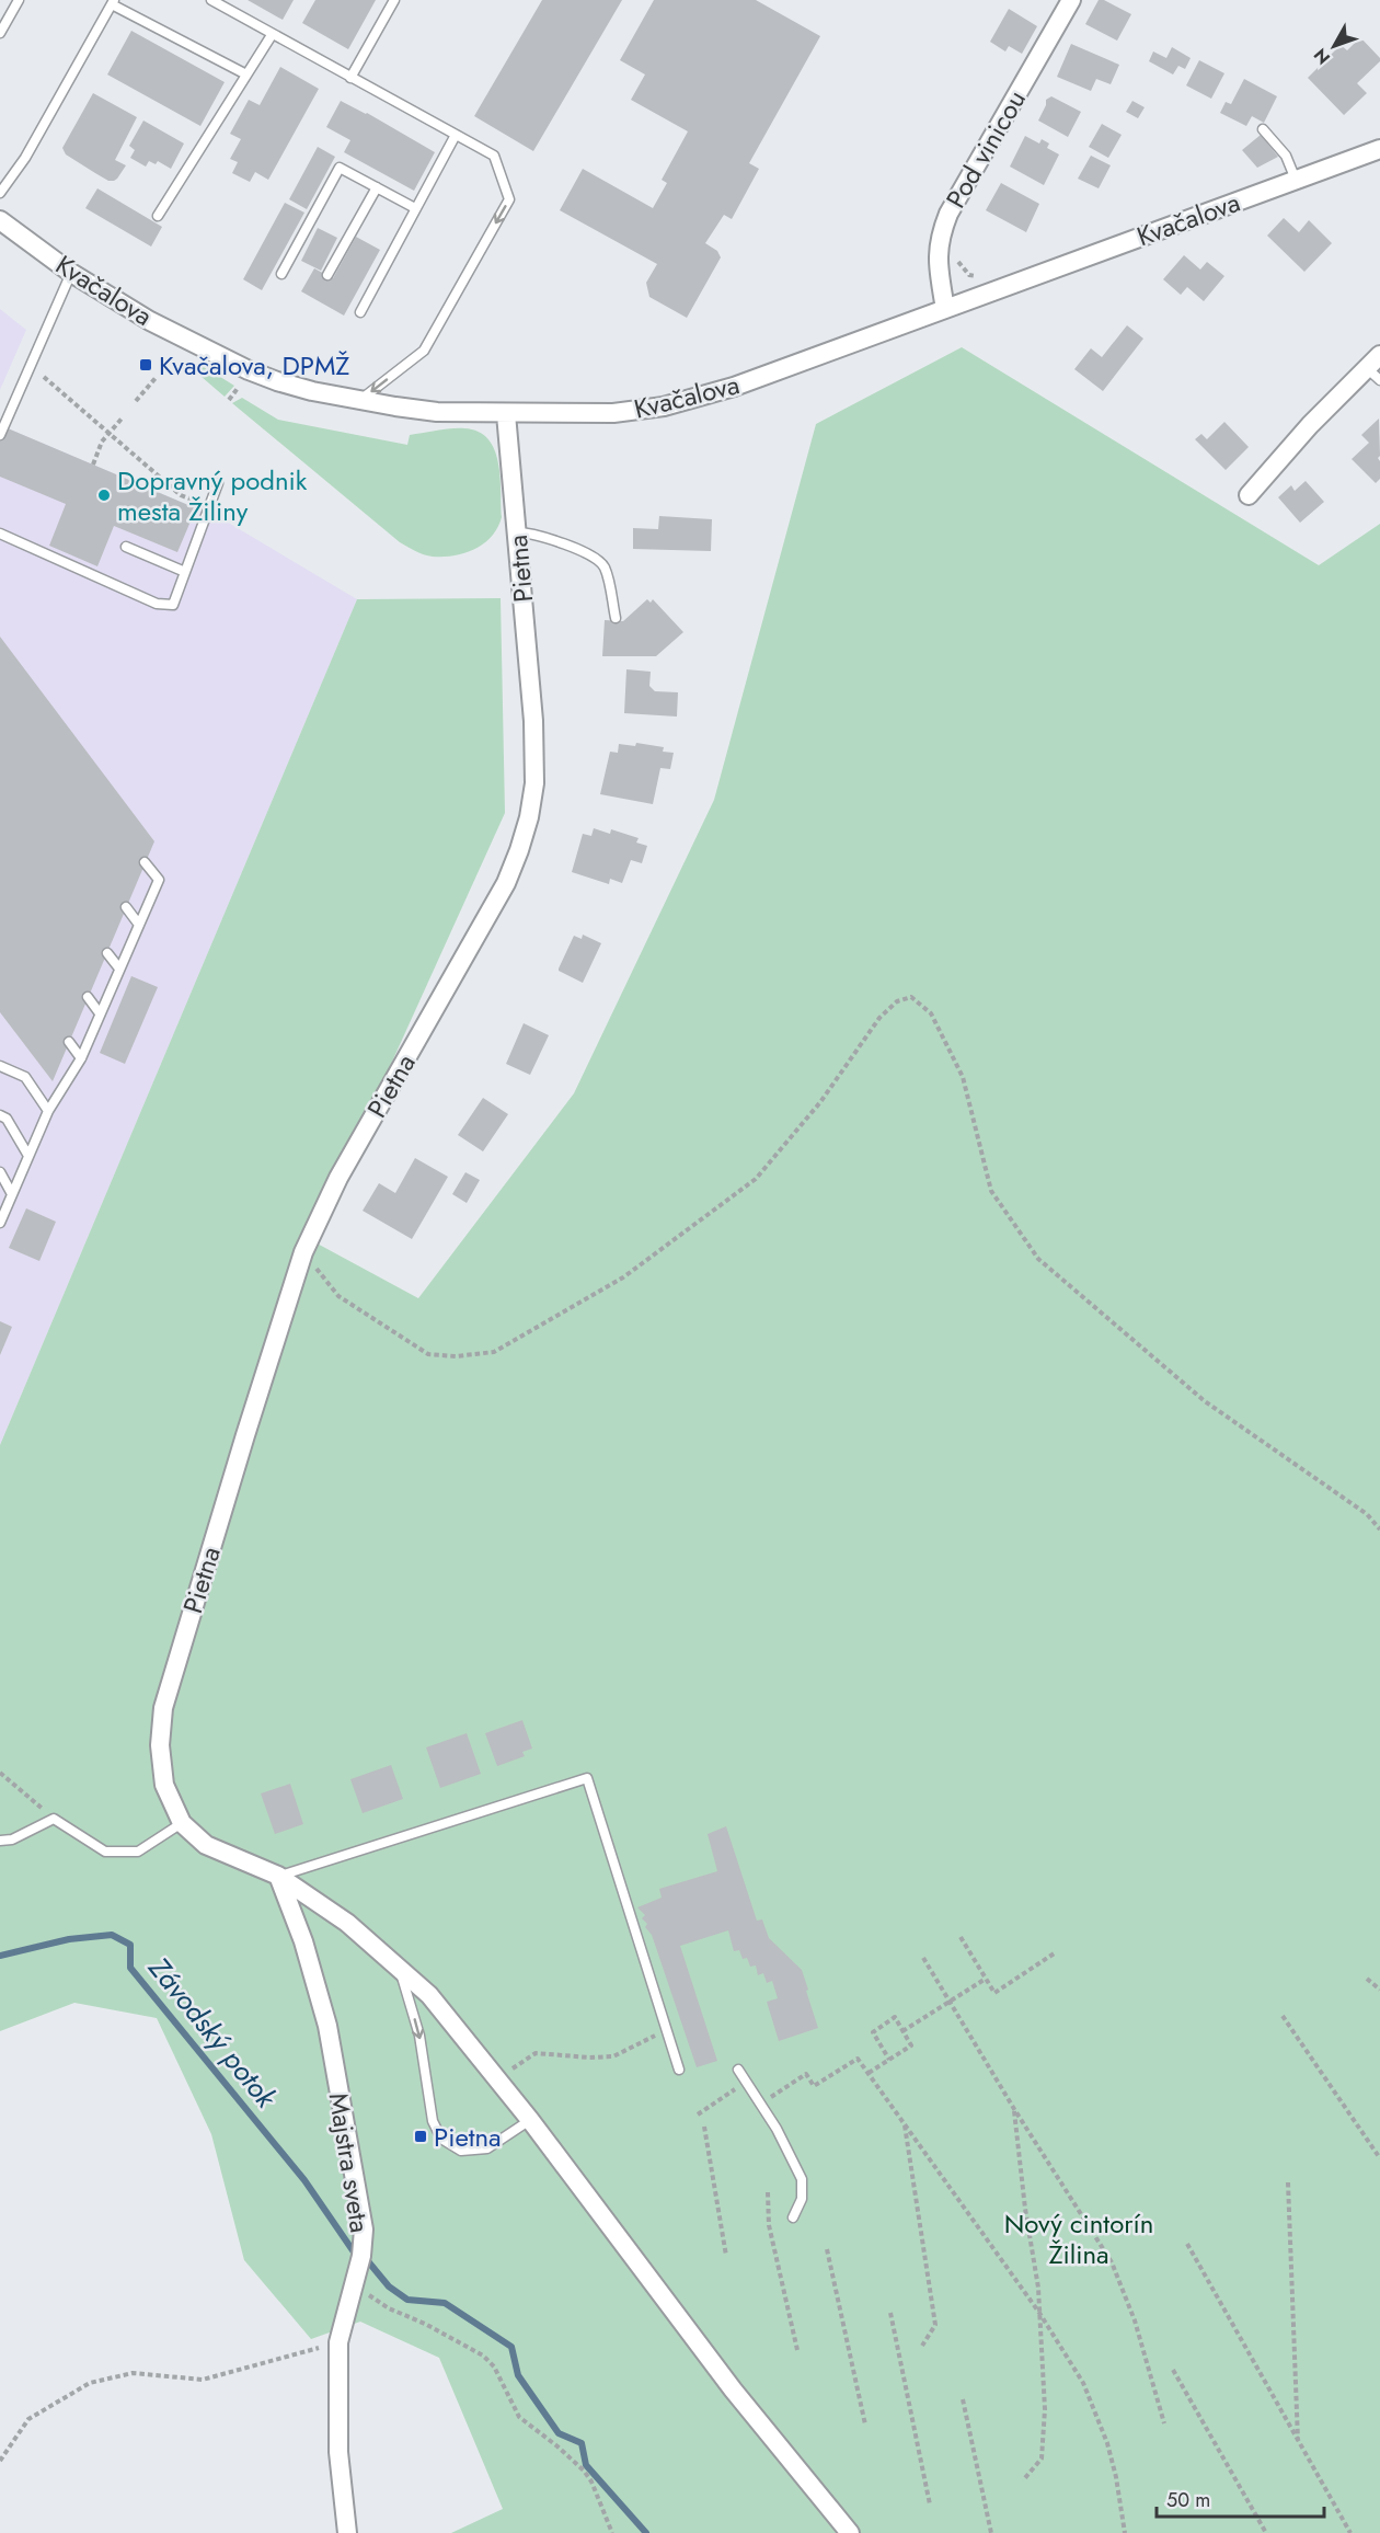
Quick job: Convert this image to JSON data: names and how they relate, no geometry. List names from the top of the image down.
{
  "streets": {
    "street": [
      "Pod vinicou",
      "Kvačalova",
      "Pietna",
      "Majstra sveta"
    ]
  },
  "crossings": [
    ["Pod vinicou", "Kvačalova"],
    ["Kvačalova", "Pietna"],
    ["Pietna", "Majstra sveta"]
  ],
  "water": ["Závodský potok"],
  "parks": ["Nový cintorín Žilina"],
  "places": {
    "transit": ["Kvačalova, DPMŽ", "Pietna"],
    "other": ["Dopravný podnik mesta Žiliny"]
  },
  "scale_bar": "50 m",
  "north": "bottom left"
}
